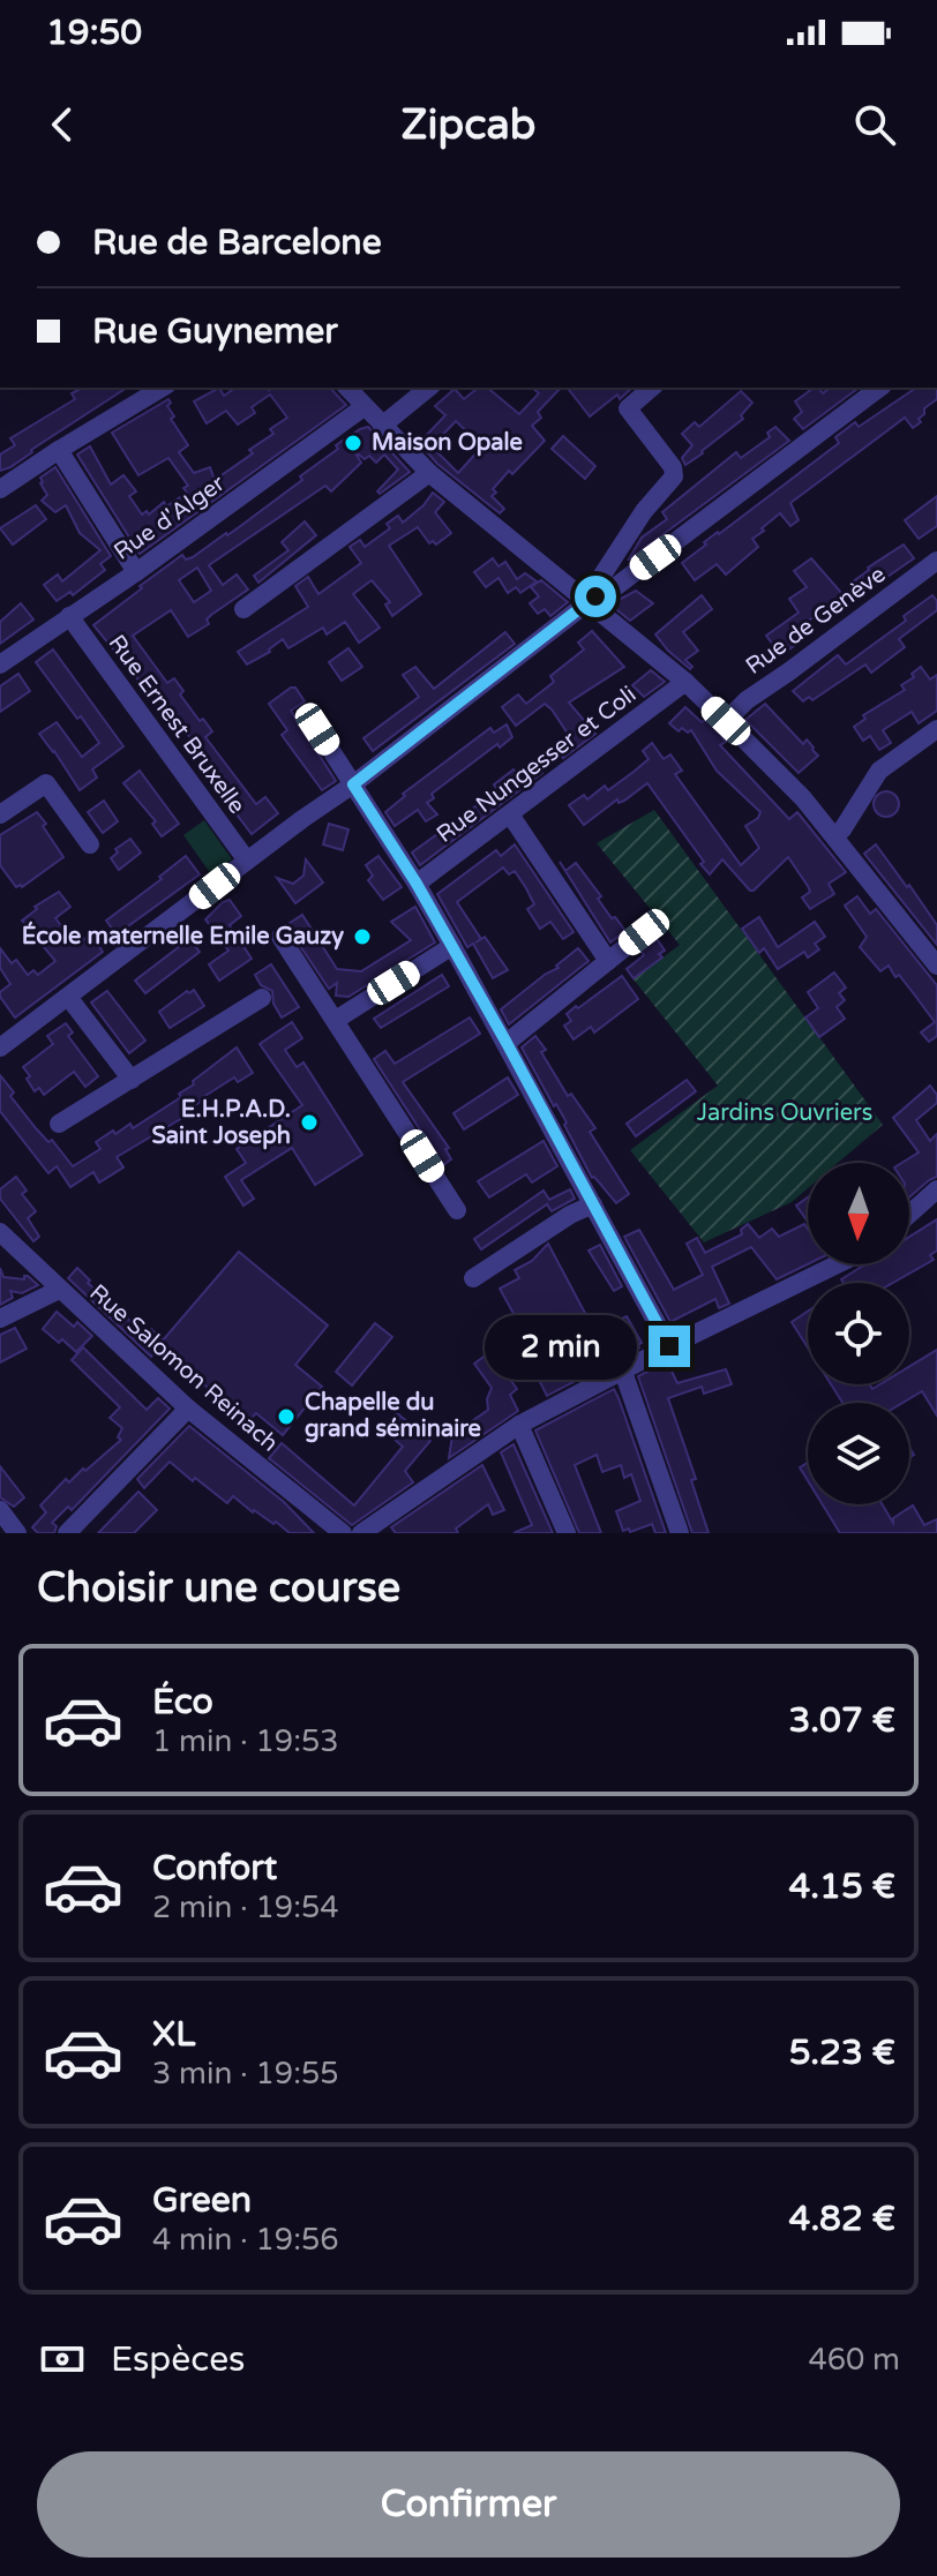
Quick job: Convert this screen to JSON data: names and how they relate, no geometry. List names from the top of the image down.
{
  "streets": {
    "street": [
      "Rue d'Alger",
      "Rue de Genève",
      "Rue Ernest Bruxelle",
      "Rue Nungesser et Coli",
      "Rue Salomon Reinach"
    ]
  },
  "crossings": [
    ["Rue d'Alger", "Rue Ernest Bruxelle"]
  ],
  "parks": ["Jardins Ouvriers"],
  "places": [
    "Maison Opale",
    "École maternelle Emile Gauzy",
    "E.H.P.A.D. Saint Joseph",
    "Chapelle du grand séminaire"
  ],
  "north": "bottom",
  "page": {
    "status": "19:50",
    "header": "Zipcab",
    "banner": ["Rue de Barcelone", "Rue Guynemer"],
    "bubble": "2 min",
    "heading": "Choisir une course",
    "list": [
      {
        "name": "Éco",
        "note": "1 min · 19:53",
        "value": "3.07 €"
      },
      {
        "name": "Confort",
        "note": "2 min · 19:54",
        "value": "4.15 €"
      },
      {
        "name": "XL",
        "note": "3 min · 19:55",
        "value": "5.23 €"
      },
      {
        "name": "Green",
        "note": "4 min · 19:56",
        "value": "4.82 €"
      }
    ],
    "pay": ["Espèces", "460 m"],
    "buttons": "Confirmer"
  }
}
